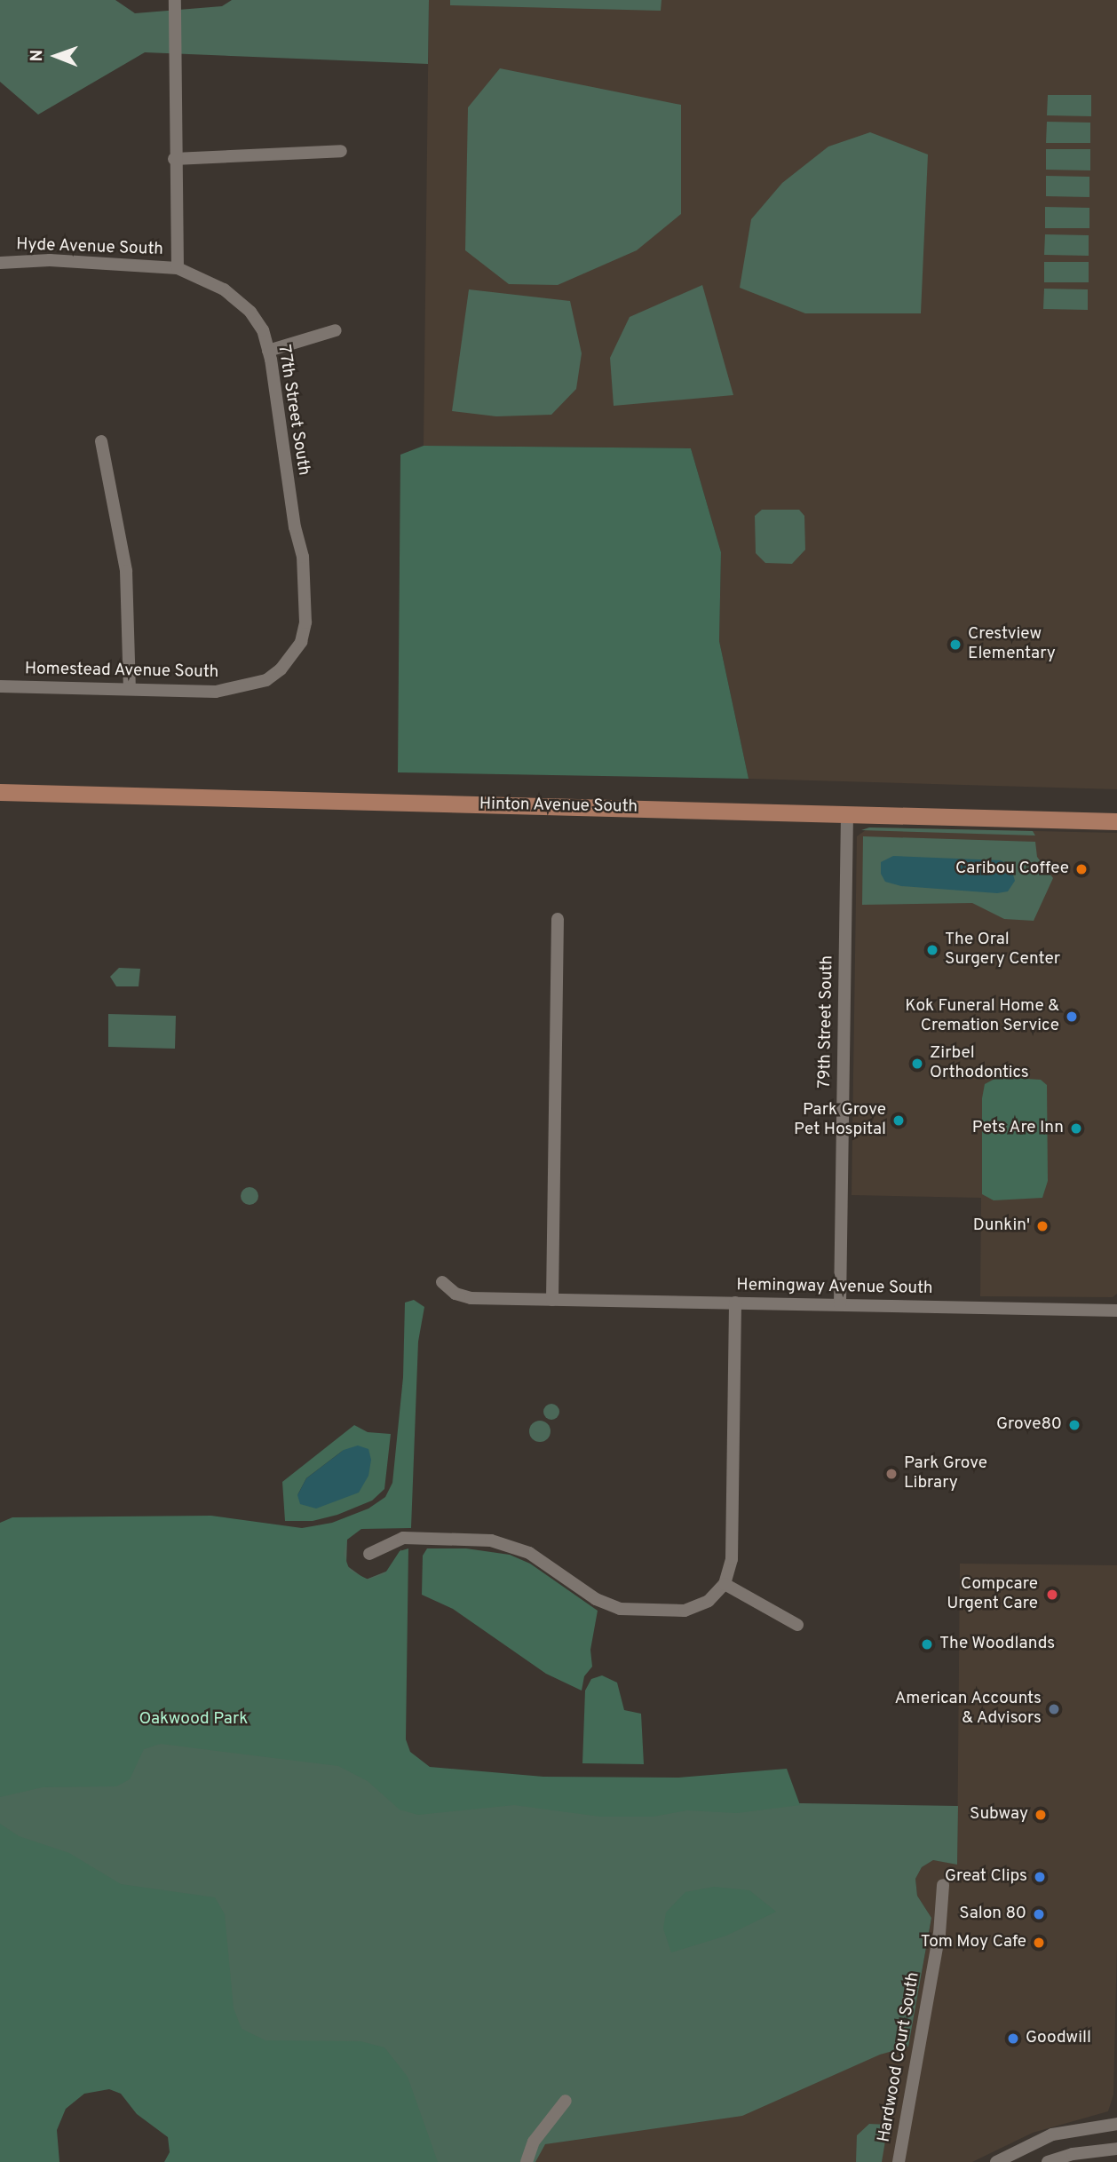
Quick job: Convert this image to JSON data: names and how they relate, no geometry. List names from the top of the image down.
{
  "streets": {
    "main road": ["Hinton Avenue South"],
    "street": [
      "Hyde Avenue South",
      "77th Street South",
      "Homestead Avenue South",
      "79th Street South",
      "Hemingway Avenue South",
      "Hardwood Court South"
    ]
  },
  "crossings": [
    ["Hyde Avenue South", "77th Street South"],
    ["77th Street South", "Homestead Avenue South"],
    ["Hinton Avenue South", "79th Street South"],
    ["79th Street South", "Hemingway Avenue South"]
  ],
  "parks": ["Oakwood Park"],
  "places": [
    "Crestview Elementary",
    "Caribou Coffee",
    "The Oral Surgery Center",
    "Kok Funeral Home & Cremation Service",
    "Zirbel Orthodontics",
    "Park Grove Pet Hospital",
    "Pets Are Inn",
    "Dunkin'",
    "Grove80",
    "Park Grove Library",
    "Compcare Urgent Care",
    "The Woodlands",
    "American Accounts & Advisors",
    "Subway",
    "Great Clips",
    "Salon 80",
    "Tom Moy Cafe",
    "Goodwill"
  ],
  "north": "left"
}
